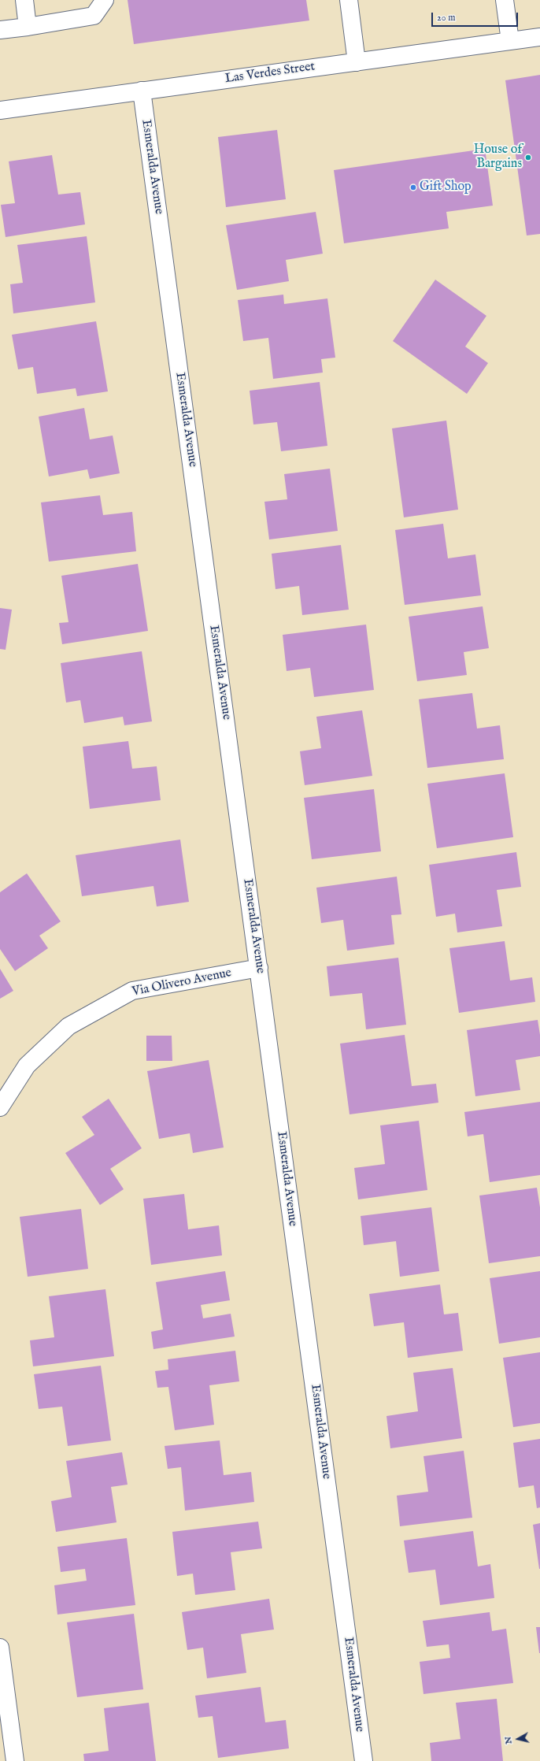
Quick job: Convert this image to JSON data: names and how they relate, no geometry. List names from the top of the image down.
{
  "streets": {
    "street": ["Las Verdes Street", "Esmeralda Avenue", "Via Olivero Avenue"]
  },
  "crossings": [
    ["Las Verdes Street", "Esmeralda Avenue"],
    ["Esmeralda Avenue", "Via Olivero Avenue"]
  ],
  "places": ["House of Bargains", "Gift Shop"],
  "scale_bar": "20 m",
  "north": "left"
}
